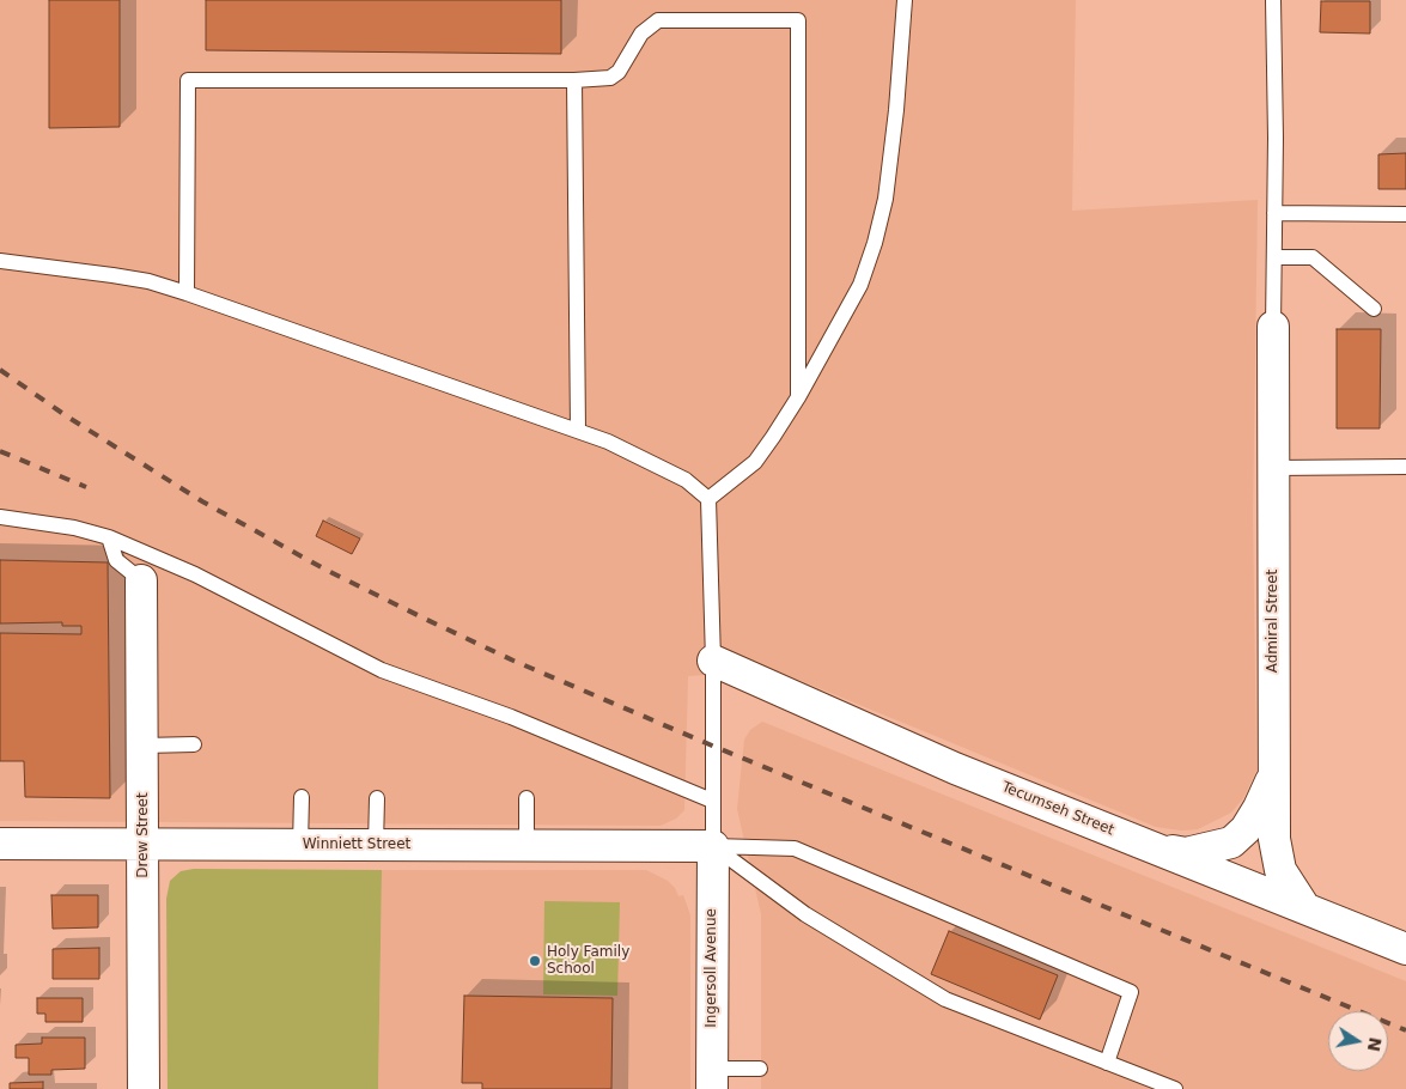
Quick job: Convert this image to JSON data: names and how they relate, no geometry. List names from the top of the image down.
{
  "streets": {
    "street": [
      "Admiral Street",
      "Tecumseh Street",
      "Drew Street",
      "Winniett Street",
      "Ingersoll Avenue"
    ]
  },
  "crossings": [
    ["Admiral Street", "Tecumseh Street"],
    ["Drew Street", "Winniett Street"],
    ["Winniett Street", "Ingersoll Avenue"]
  ],
  "places": ["Holy Family School"],
  "north": "right"
}
